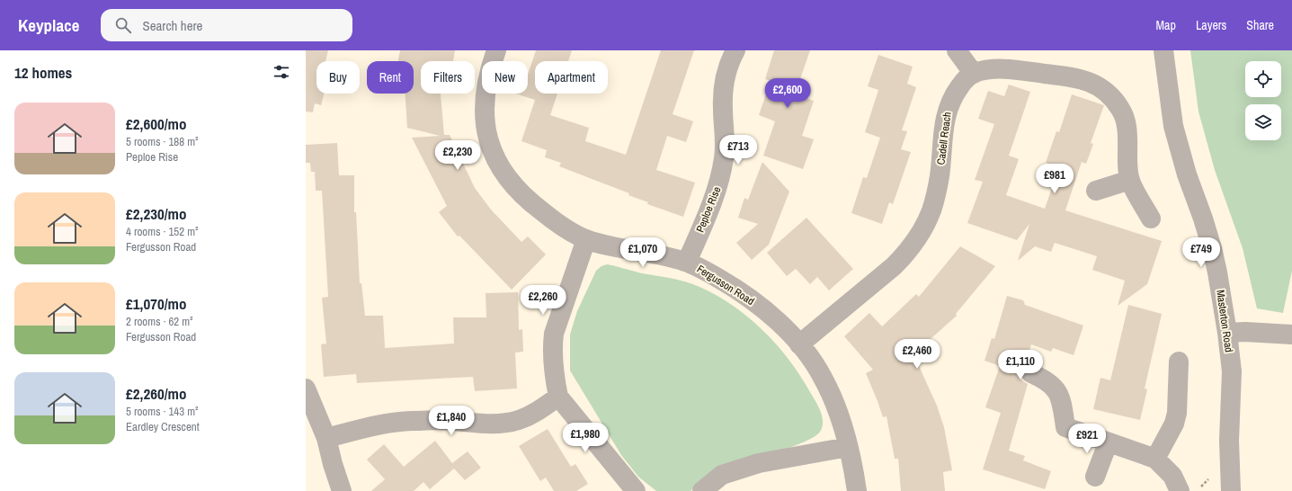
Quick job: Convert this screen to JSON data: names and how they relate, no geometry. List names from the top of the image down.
{
  "streets": {
    "street": [
      "Cadell Reach",
      "Peploe Rise",
      "Fergusson Road",
      "Masterton Road"
    ]
  },
  "crossings": [
    ["Cadell Reach", "Fergusson Road"],
    ["Peploe Rise", "Fergusson Road"]
  ],
  "page": {
    "header": "Keyplace",
    "search": "Search here",
    "nav": ["Map", "Layers", "Share"],
    "heading": "12 homes",
    "chip": [
      "Buy",
      "Rent",
      "Filters",
      "New",
      "Apartment"
    ],
    "price": [
      "£2,600",
      "£713",
      "£2,230",
      "£981",
      "£1,070",
      "£749",
      "£2,260",
      "£2,460",
      "£1,110",
      "£1,840",
      "£1,980",
      "£921"
    ],
    "list": [
      {
        "name": "£2,600/mo",
        "note": "5 rooms · 188 m² · Peploe Rise"
      },
      {
        "name": "£2,230/mo",
        "note": "4 rooms · 152 m² · Fergusson Road"
      },
      {
        "name": "£1,070/mo",
        "note": "2 rooms · 62 m² · Fergusson Road"
      },
      {
        "name": "£2,260/mo",
        "note": "5 rooms · 143 m² · Eardley Crescent"
      }
    ]
  }
}
